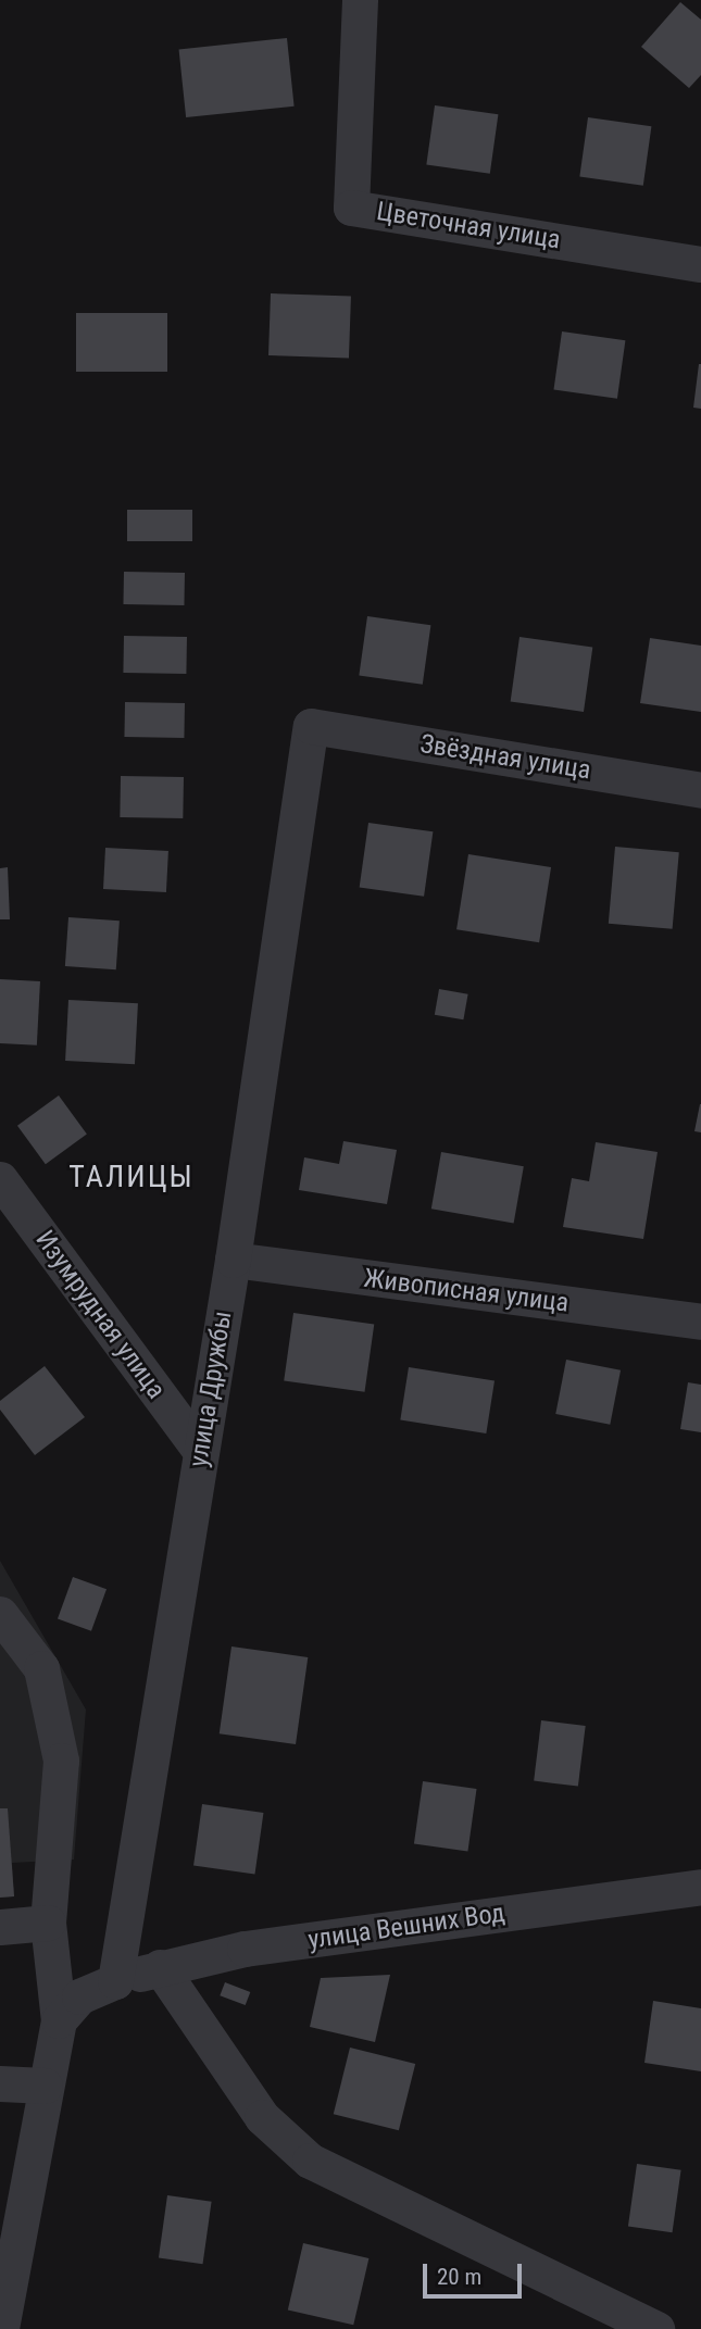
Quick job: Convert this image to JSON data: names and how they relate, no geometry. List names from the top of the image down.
{
  "streets": {
    "street": [
      "Цветочная улица",
      "Звёздная улица",
      "Живописная улица",
      "Изумрудная улица",
      "улица Дружбы",
      "улица Вешних Вод"
    ]
  },
  "crossings": [
    ["Звёздная улица", "улица Дружбы"],
    ["Живописная улица", "улица Дружбы"],
    ["Изумрудная улица", "улица Дружбы"],
    ["улица Дружбы", "улица Вешних Вод"]
  ],
  "districts": ["ТАЛИЦЫ"],
  "scale_bar": "20 m"
}
